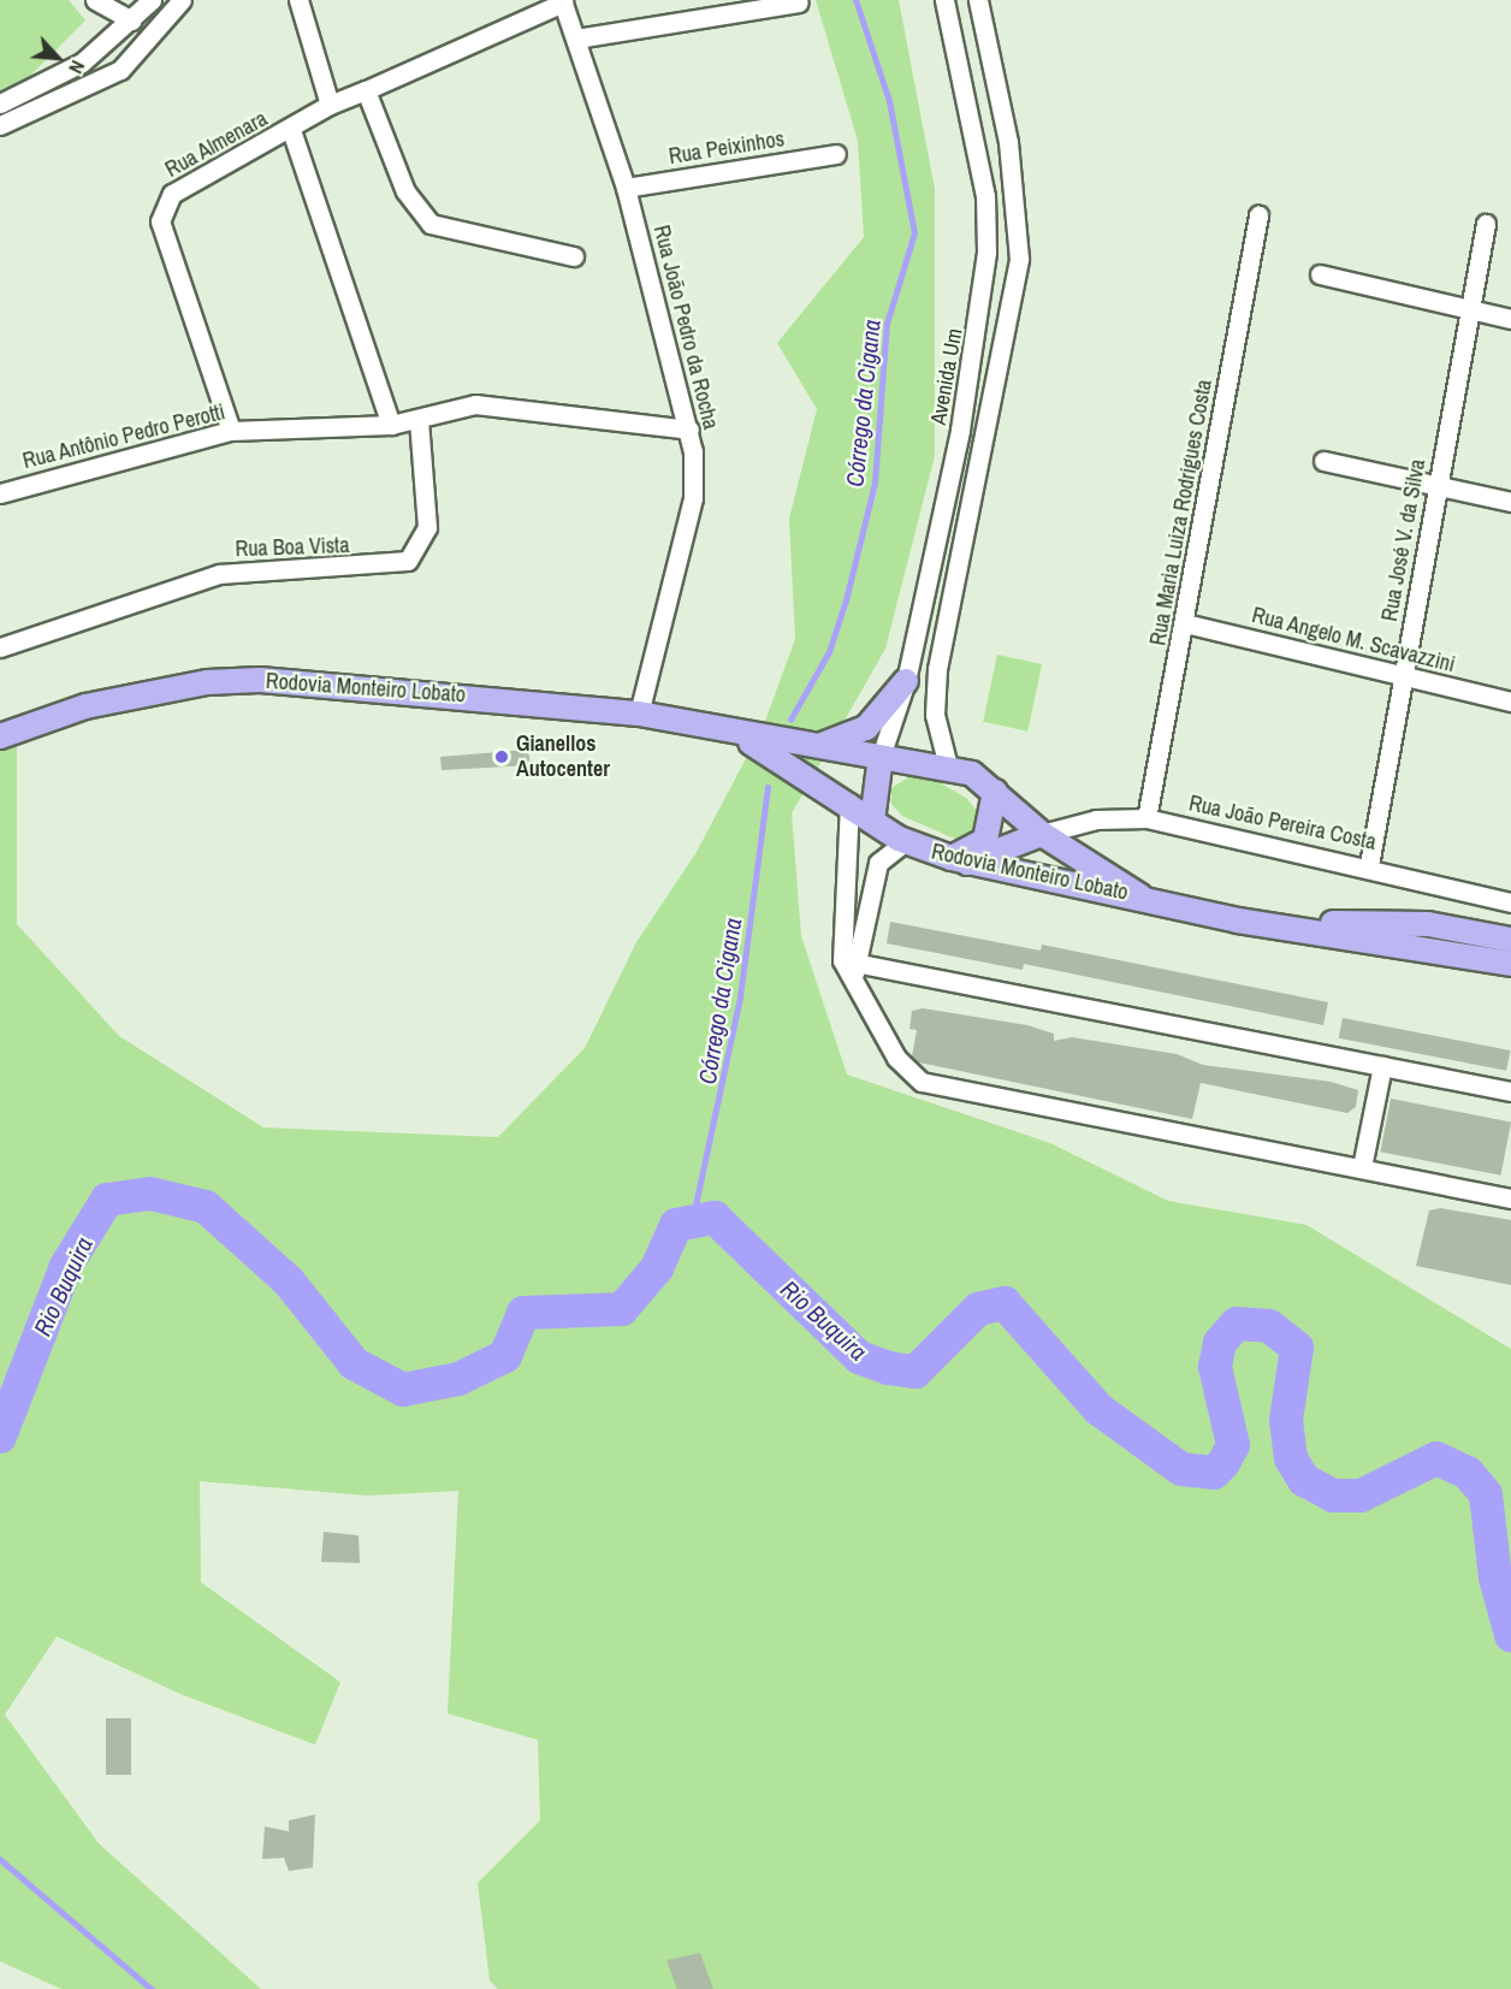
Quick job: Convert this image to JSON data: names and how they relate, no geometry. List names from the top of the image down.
{
  "streets": {
    "main road": ["Rodovia Monteiro Lobato"],
    "street": [
      "Rua Almenara",
      "Rua Peixinhos",
      "Rua João Pedro da Rocha",
      "Avenida Um",
      "Rua Antônio Pedro Perotti",
      "Rua Maria Luiza Rodrigues Costa",
      "Rua José V. da Silva",
      "Rua Boa Vista",
      "Rua Angelo M. Scavazzini",
      "Rua João Pereira Costa"
    ]
  },
  "crossings": [
    ["Rua Almenara", "Rua João Pedro da Rocha"],
    ["Rua Almenara", "Rua Antônio Pedro Perotti"],
    ["Rua Peixinhos", "Rua João Pedro da Rocha"],
    ["Rua João Pedro da Rocha", "Rua Antônio Pedro Perotti"],
    ["Rua João Pedro da Rocha", "Rodovia Monteiro Lobato"],
    ["Avenida Um", "Rodovia Monteiro Lobato"],
    ["Rua Antônio Pedro Perotti", "Rua Boa Vista"],
    ["Rua Maria Luiza Rodrigues Costa", "Rua Angelo M. Scavazzini"],
    ["Rua Maria Luiza Rodrigues Costa", "Rua João Pereira Costa"],
    ["Rua José V. da Silva", "Rua Angelo M. Scavazzini"],
    ["Rua José V. da Silva", "Rua João Pereira Costa"],
    ["Rodovia Monteiro Lobato", "Rua João Pereira Costa"]
  ],
  "water": ["Córrego da Cigana", "Rio Buquira"],
  "places": ["Gianellos Autocenter"],
  "north": "bottom right"
}
